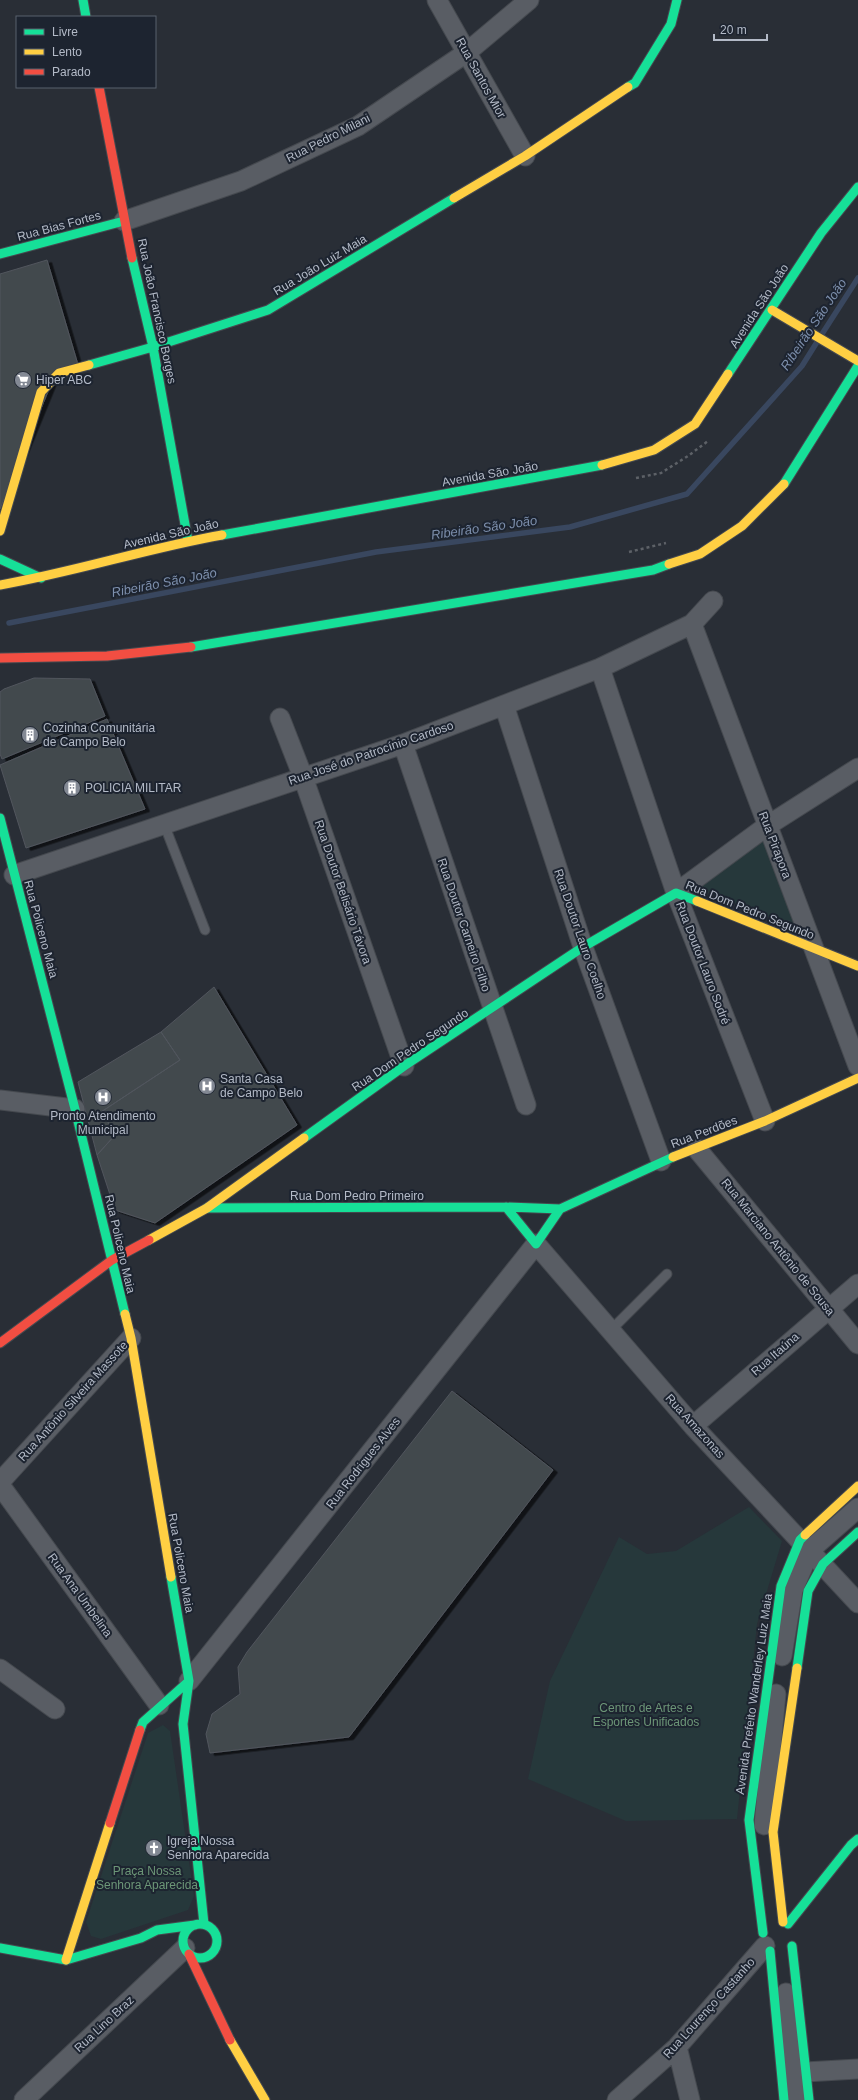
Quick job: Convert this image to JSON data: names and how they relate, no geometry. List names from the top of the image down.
{
  "streets": {
    "street": [
      "Rua Santos Mior",
      "Rua Pedro Milani",
      "Rua Bias Fortes",
      "Rua João Luiz Maia",
      "Avenida São João",
      "Rua João Francisco Borges",
      "Rua José do Patrocínio Cardoso",
      "Rua Pirapora",
      "Rua Doutor Belisário Távora",
      "Rua Dom Pedro Segundo",
      "Rua Doutor Carneiro Filho",
      "Rua Policeno Maia",
      "Rua Doutor Lauro Coelho",
      "Rua Doutor Lauro Sodré",
      "Rua Perdões",
      "Rua Dom Pedro Primeiro",
      "Rua Marciano Antônio de Sousa",
      "Rua Itaúna",
      "Rua Antônio Silveira Massote",
      "Rua Amazonas",
      "Rua Rodrigues Alves",
      "Rua Ana Umbelina",
      "Rua Lourenço Castanho",
      "Rua Lino Braz"
    ]
  },
  "crossings": [
    ["Rua Santos Mior", "Rua Pedro Milani"],
    ["Rua Santos Mior", "Rua João Luiz Maia"],
    ["Rua Pedro Milani", "Rua Bias Fortes"],
    ["Rua Pedro Milani", "Rua João Francisco Borges"],
    ["Rua Bias Fortes", "Rua João Francisco Borges"],
    ["Rua João Luiz Maia", "Rua João Francisco Borges"],
    ["Avenida São João", "Rua João Francisco Borges"],
    ["Rua José do Patrocínio Cardoso", "Rua Pirapora"],
    ["Rua José do Patrocínio Cardoso", "Rua Doutor Belisário Távora"],
    ["Rua José do Patrocínio Cardoso", "Rua Doutor Carneiro Filho"],
    ["Rua José do Patrocínio Cardoso", "Rua Policeno Maia"],
    ["Rua José do Patrocínio Cardoso", "Rua Doutor Lauro Coelho"],
    ["Rua José do Patrocínio Cardoso", "Rua Doutor Lauro Sodré"],
    ["Rua Pirapora", "Rua Dom Pedro Segundo"],
    ["Rua Doutor Belisário Távora", "Rua Dom Pedro Segundo"],
    ["Rua Dom Pedro Segundo", "Rua Doutor Carneiro Filho"],
    ["Rua Dom Pedro Segundo", "Rua Policeno Maia"],
    ["Rua Dom Pedro Segundo", "Rua Doutor Lauro Coelho"],
    ["Rua Dom Pedro Segundo", "Rua Doutor Lauro Sodré"],
    ["Rua Dom Pedro Segundo", "Rua Dom Pedro Primeiro"],
    ["Rua Policeno Maia", "Rua Antônio Silveira Massote"],
    ["Rua Policeno Maia", "Rua Rodrigues Alves"],
    ["Rua Doutor Lauro Coelho", "Rua Perdões"],
    ["Rua Doutor Lauro Sodré", "Rua Perdões"],
    ["Rua Perdões", "Rua Dom Pedro Primeiro"],
    ["Rua Perdões", "Rua Marciano Antônio de Sousa"],
    ["Rua Marciano Antônio de Sousa", "Rua Itaúna"],
    ["Rua Itaúna", "Rua Amazonas"],
    ["Rua Amazonas", "Rua Rodrigues Alves"]
  ],
  "water": ["Ribeirão São João"],
  "parks": ["Centro de Artes e Esportes Unificados", "Praça Nossa Senhora Aparecida"],
  "places": {
    "supermarket": ["Hiper ABC"],
    "building": ["Cozinha Comunitária de Campo Belo", "POLICIA MILITAR"],
    "hospital": ["Santa Casa de Campo Belo", "Pronto Atendimento Municipal"],
    "church": ["Igreja Nossa Senhora Aparecida"]
  },
  "legend": ["Livre", "Lento", "Parado"],
  "scale_bar": "20 m"
}
